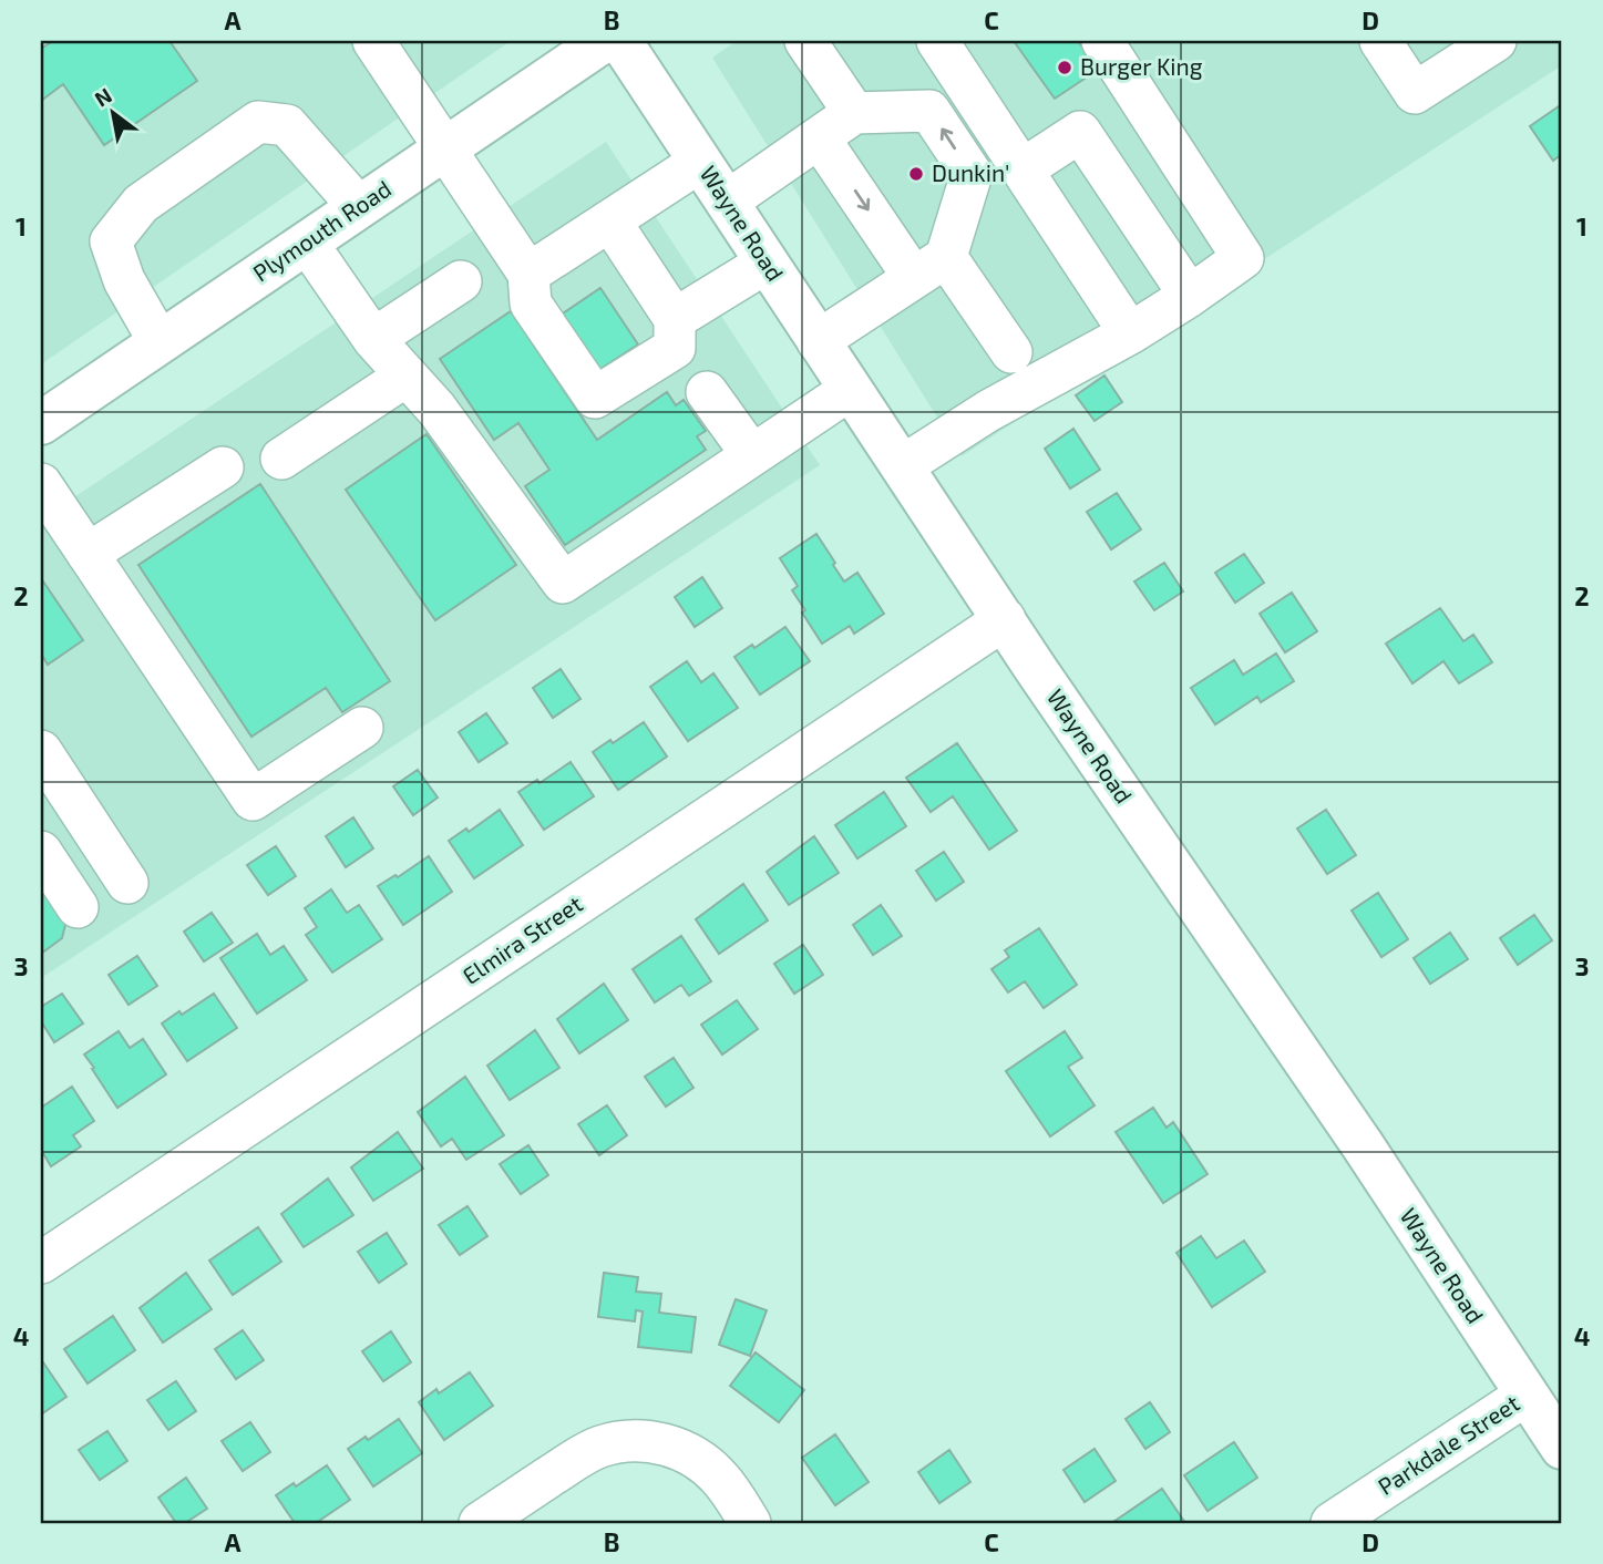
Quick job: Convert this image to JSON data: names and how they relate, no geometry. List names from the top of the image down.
{
  "streets": {
    "main road": ["Wayne Road", "Plymouth Road"],
    "street": ["Elmira Street", "Parkdale Street"]
  },
  "crossings": [
    ["Wayne Road", "Elmira Street"],
    ["Wayne Road", "Parkdale Street"]
  ],
  "places": ["Burger King", "Dunkin'"],
  "north": "top left",
  "grid": {
    "columns": [
      "A",
      "B",
      "C",
      "D"
    ],
    "rows": [
      "1",
      "2",
      "3",
      "4"
    ]
  }
}
